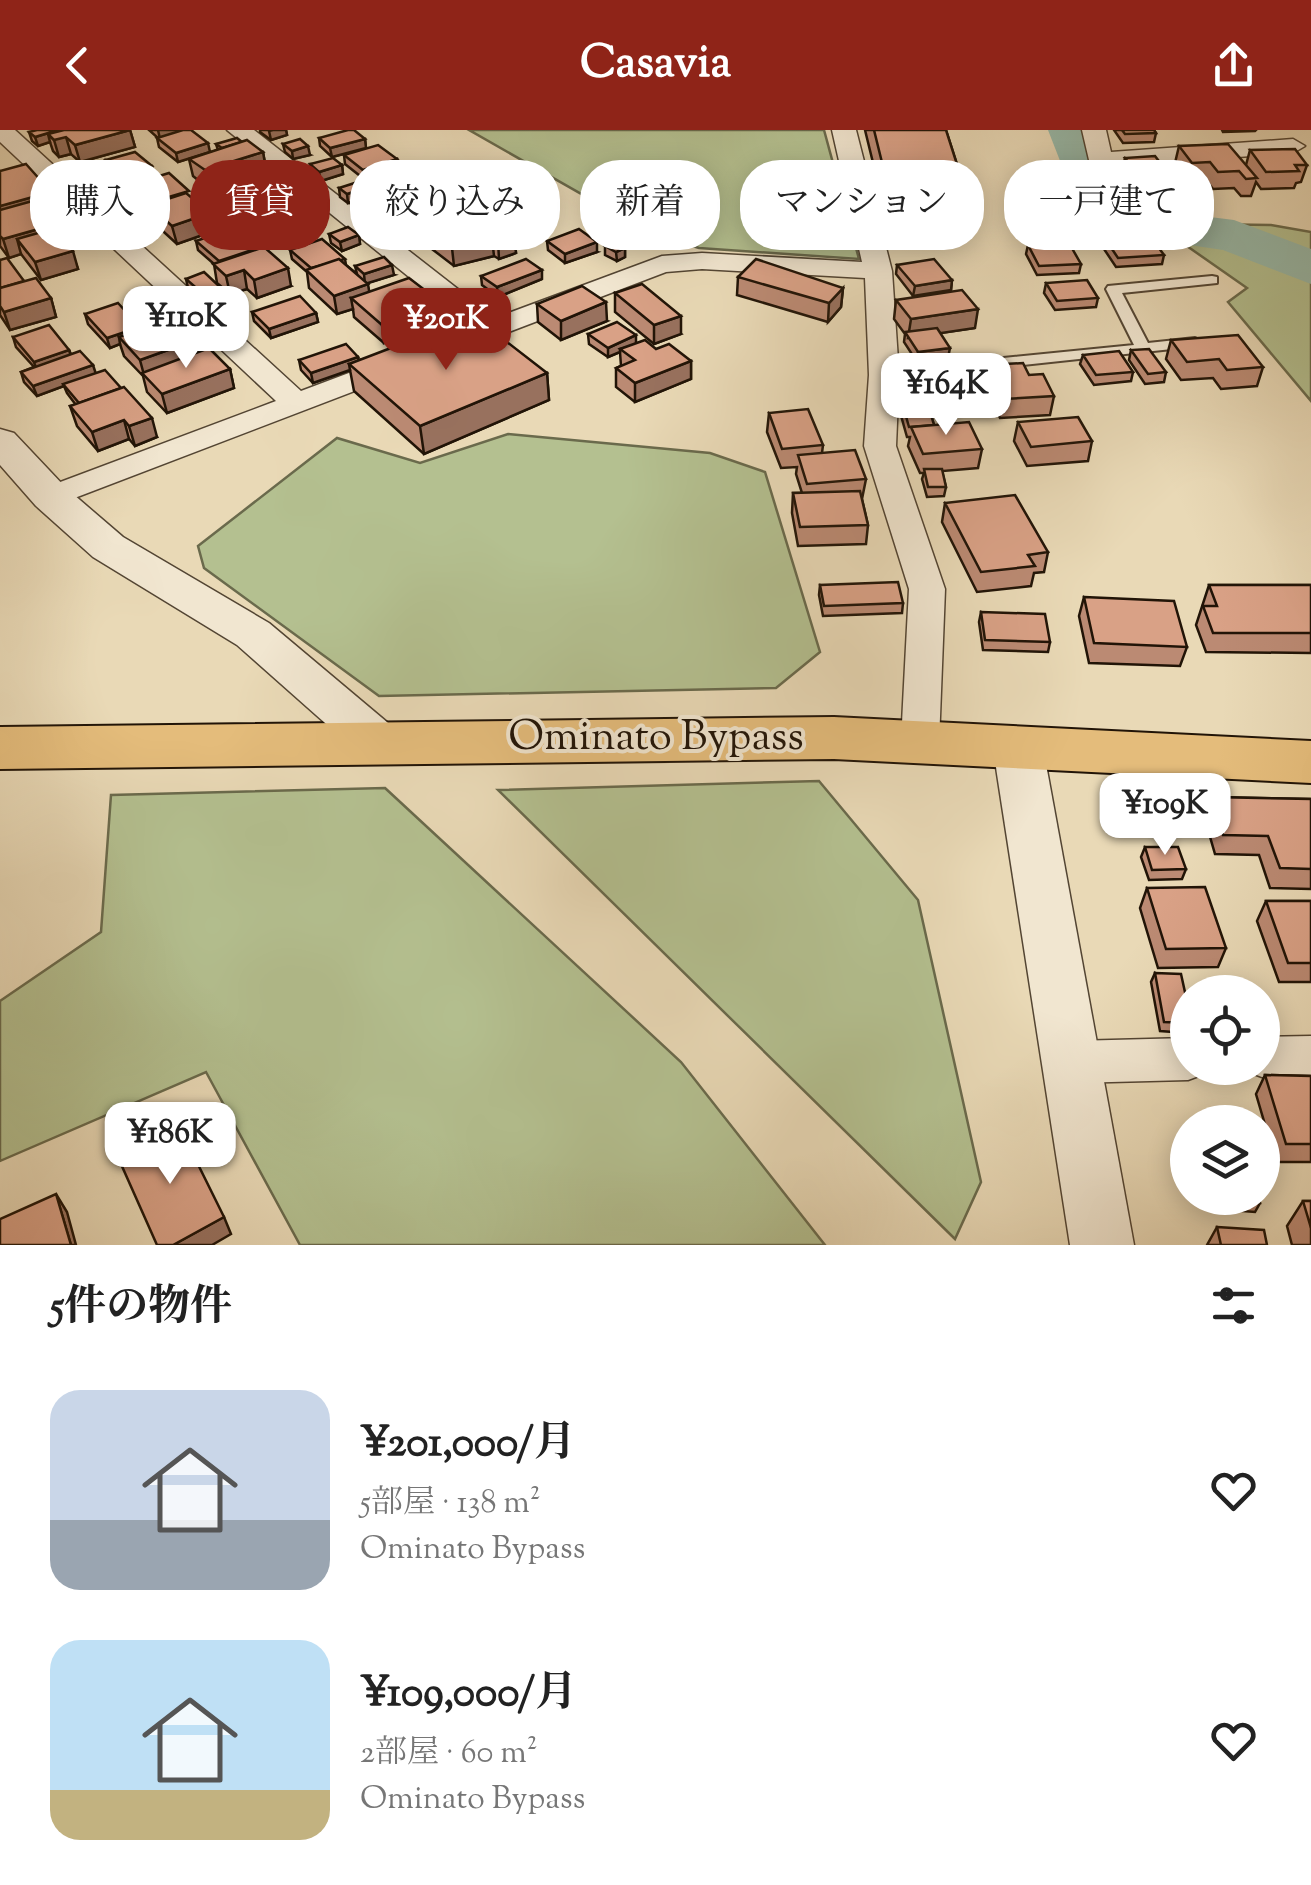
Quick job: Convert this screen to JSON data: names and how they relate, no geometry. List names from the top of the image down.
{
  "streets": {
    "highway": ["Ominato Bypass"]
  },
  "page": {
    "header": "Casavia",
    "chip": [
      "購入",
      "賃貸",
      "絞り込み",
      "新着",
      "マンション",
      "一戸建て"
    ],
    "price": [
      "¥110K",
      "¥201K",
      "¥164K",
      "¥109K",
      "¥186K"
    ],
    "heading": "5件の物件",
    "list": [
      {
        "name": "¥201,000/月",
        "note": "5部屋 · 138 m² · Ominato Bypass"
      },
      {
        "name": "¥109,000/月",
        "note": "2部屋 · 60 m² · Ominato Bypass"
      }
    ]
  }
}
